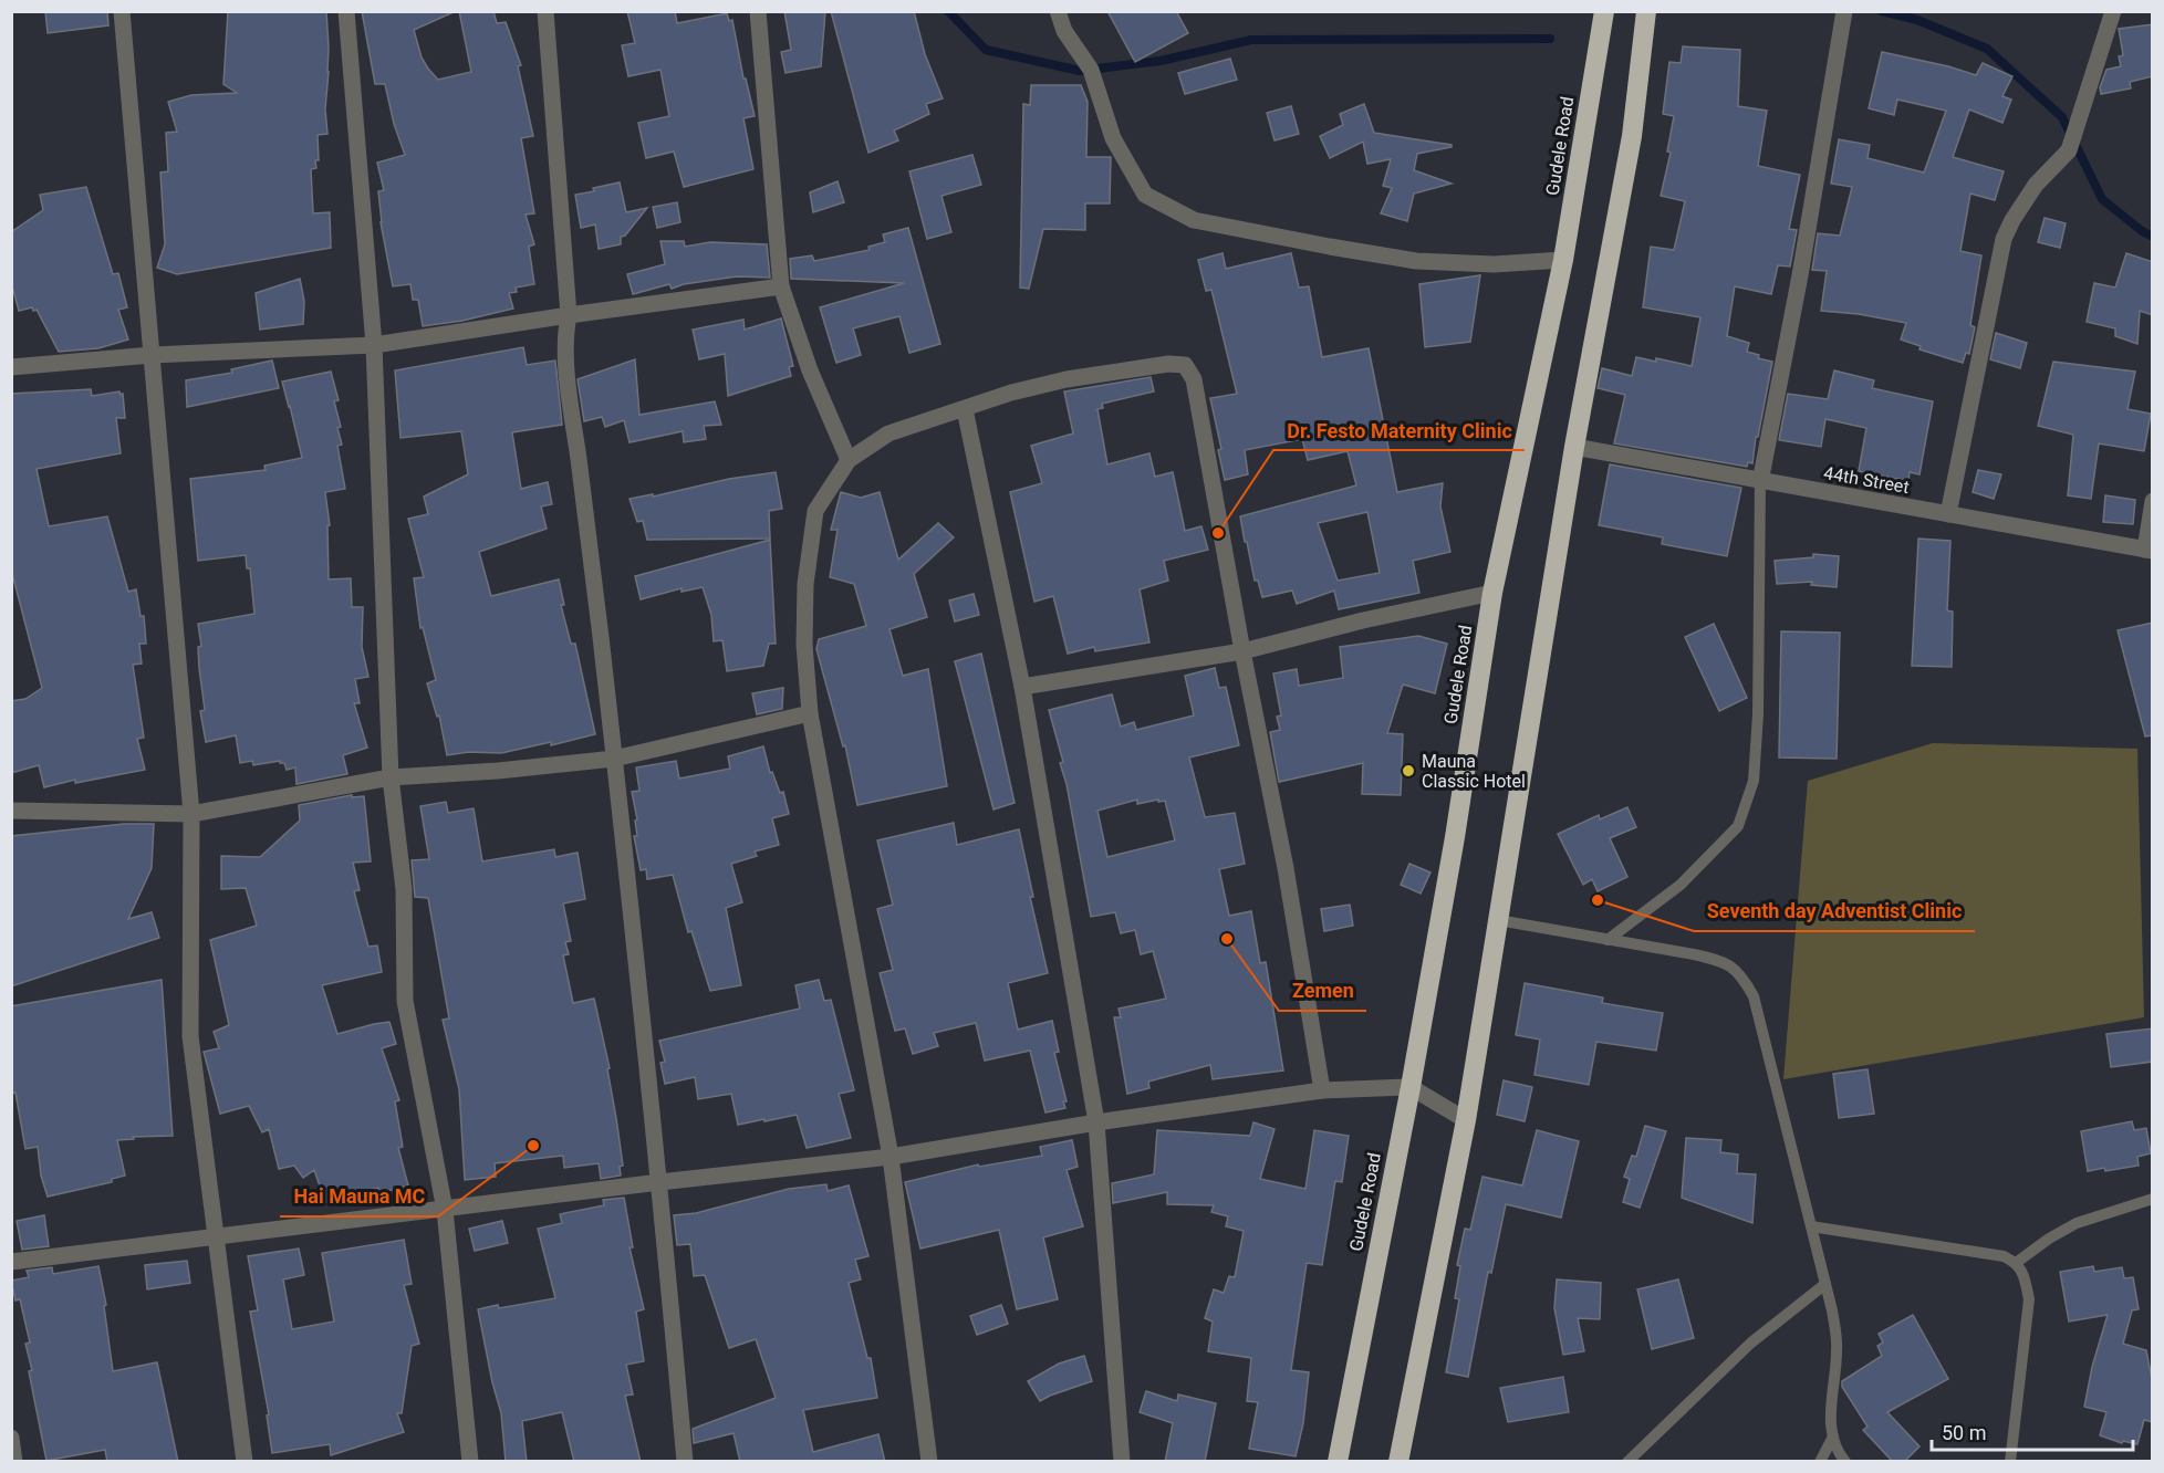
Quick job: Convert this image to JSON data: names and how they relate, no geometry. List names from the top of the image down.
{
  "streets": {
    "highway": ["Gudele Road"],
    "street": ["44th Street"]
  },
  "places": [
    "Dr. Festo Maternity Clinic",
    "Mauna Classic Hotel",
    "Seventh day Adventist Clinic",
    "Zemen",
    "Hai Mauna MC"
  ],
  "scale_bar": "50 m"
}
